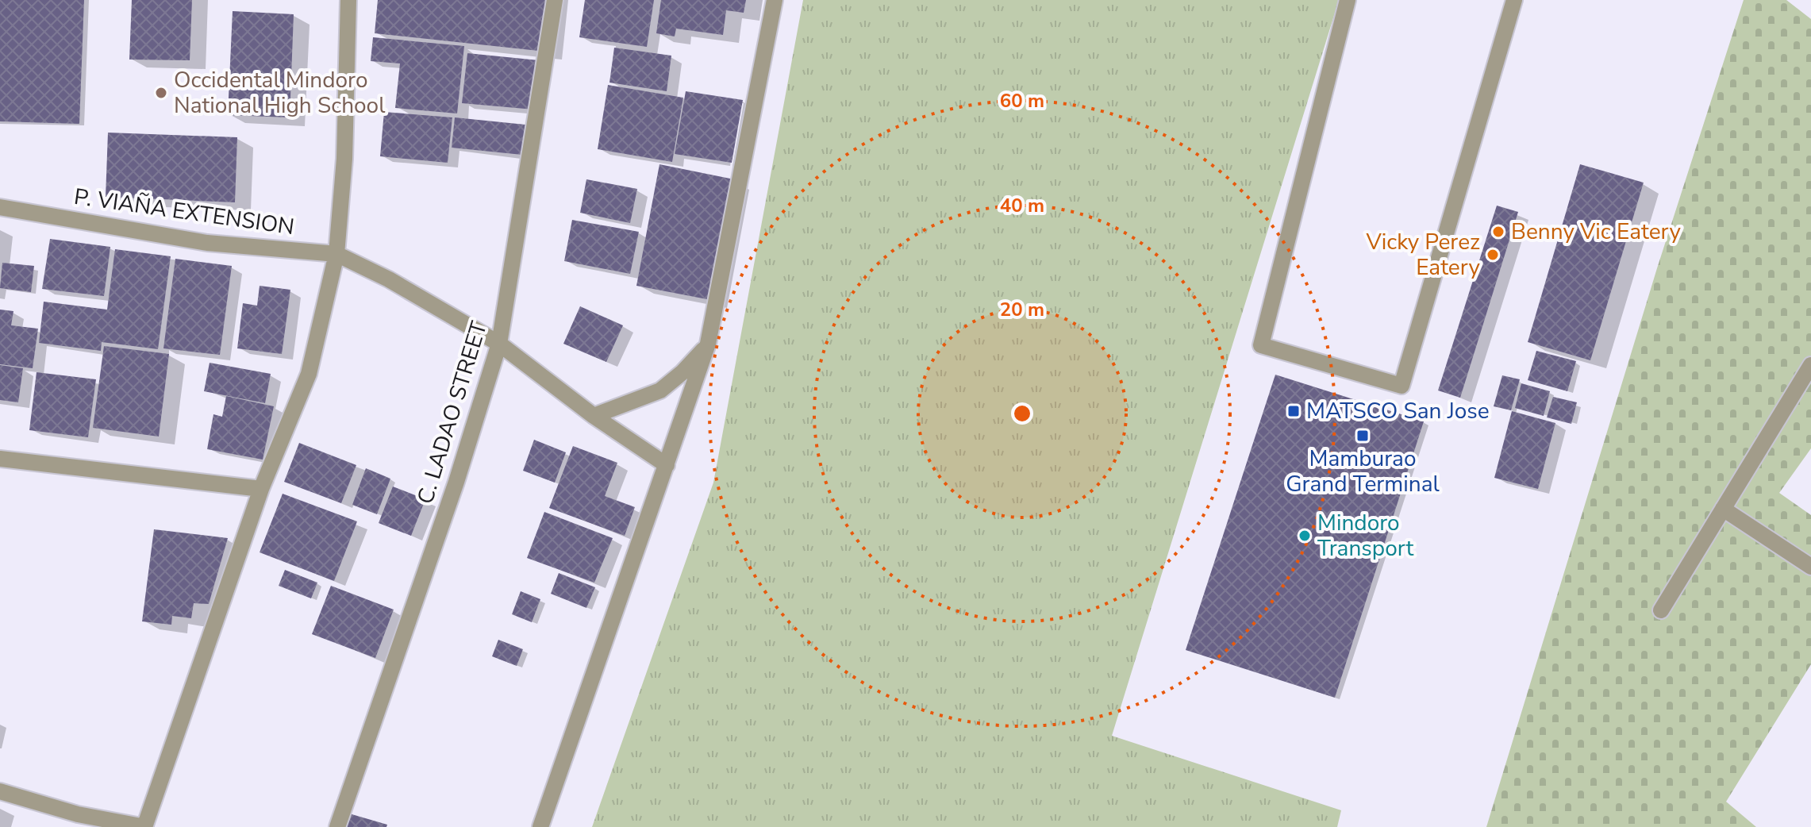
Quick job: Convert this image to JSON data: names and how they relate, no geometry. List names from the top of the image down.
{
  "streets": {
    "street": ["P. VIAÑA EXTENSION", "C. LADAO STREET"]
  },
  "places": {
    "other": [
      "Occidental Mindoro National High School",
      "Benny Vic Eatery",
      "Vicky Perez Eatery",
      "Mindoro Transport"
    ],
    "transit": ["MATSCO San Jose", "Mamburao Grand Terminal"]
  },
  "rings": ["60 m", "40 m", "20 m"]
}
